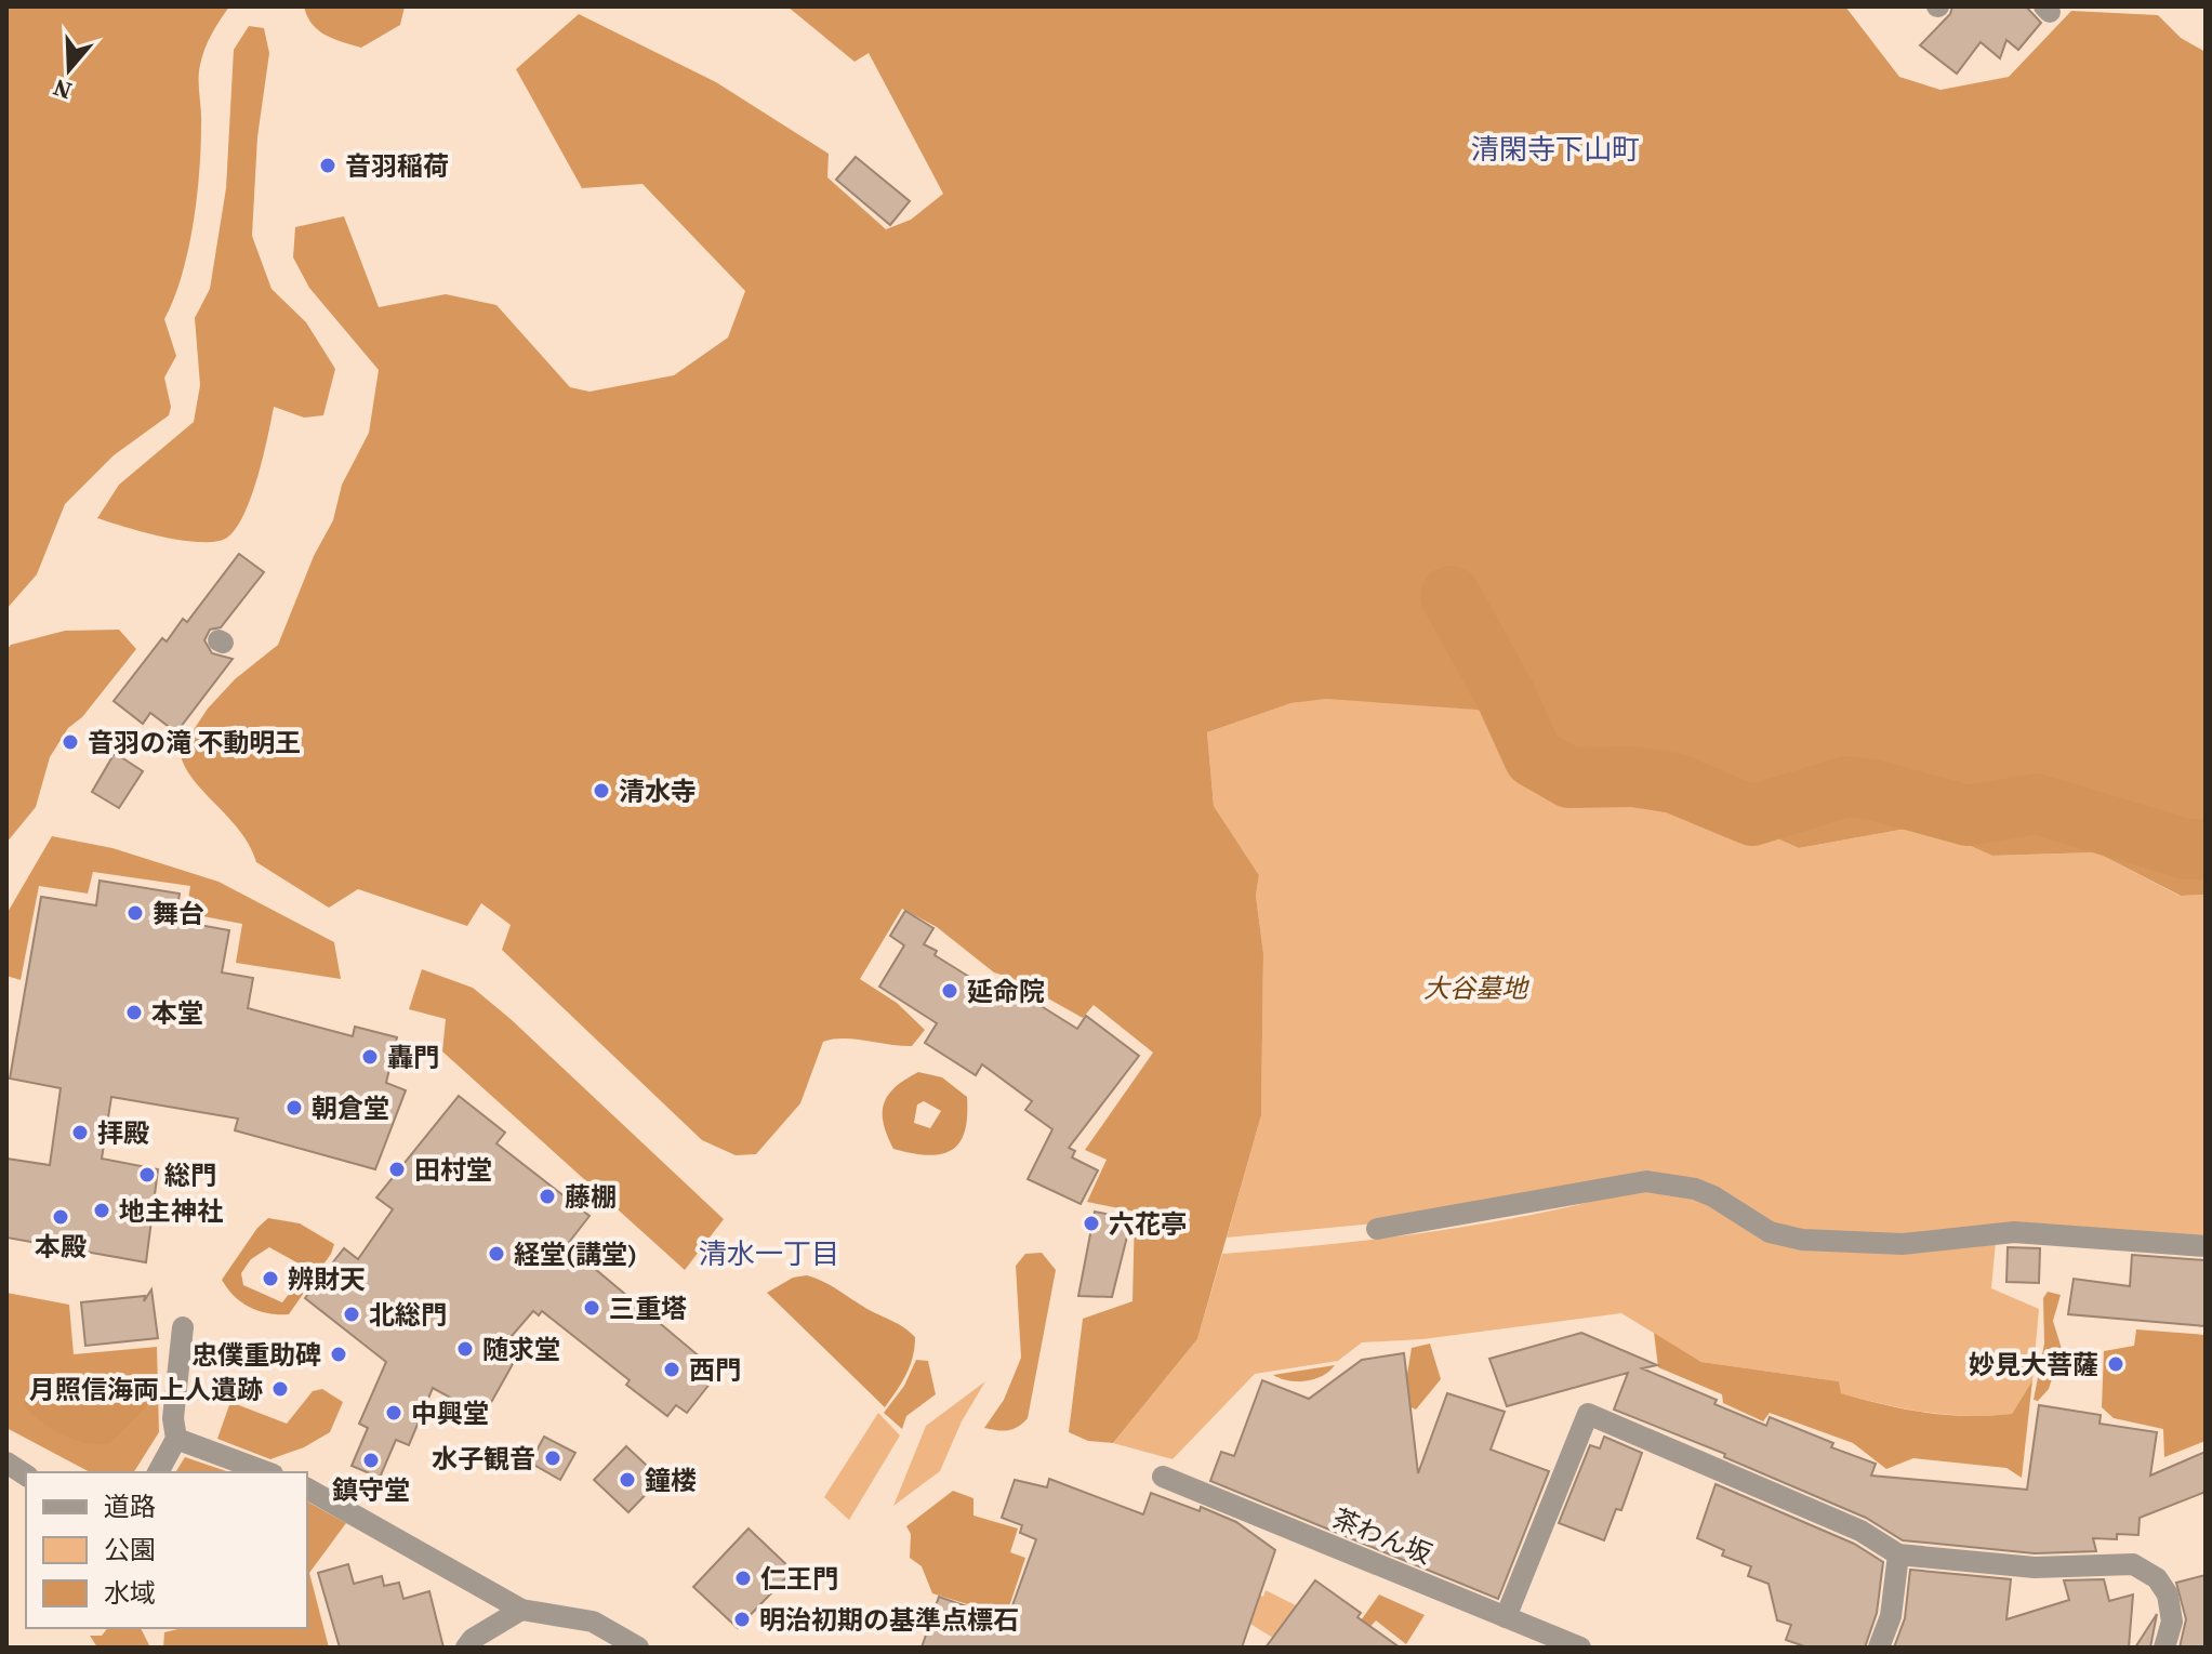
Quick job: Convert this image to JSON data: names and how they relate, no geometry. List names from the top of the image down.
{
  "streets": {
    "street": ["茶わん坂"]
  },
  "districts": ["清閑寺下山町", "清水一丁目"],
  "parks": ["大谷墓地"],
  "places": [
    "音羽稲荷",
    "音羽の滝 不動明王",
    "清水寺",
    "舞台",
    "延命院",
    "本堂",
    "轟門",
    "朝倉堂",
    "拝殿",
    "田村堂",
    "総門",
    "藤棚",
    "地主神社",
    "本殿",
    "六花亭",
    "経堂(講堂)",
    "辨財天",
    "三重塔",
    "北総門",
    "随求堂",
    "忠僕重助碑",
    "妙見大菩薩",
    "西門",
    "月照信海両上人遺跡",
    "中興堂",
    "水子観音",
    "鎮守堂",
    "鐘楼",
    "仁王門",
    "明治初期の基準点標石"
  ],
  "legend": ["道路", "公園", "水域"],
  "north": "bottom"
}
